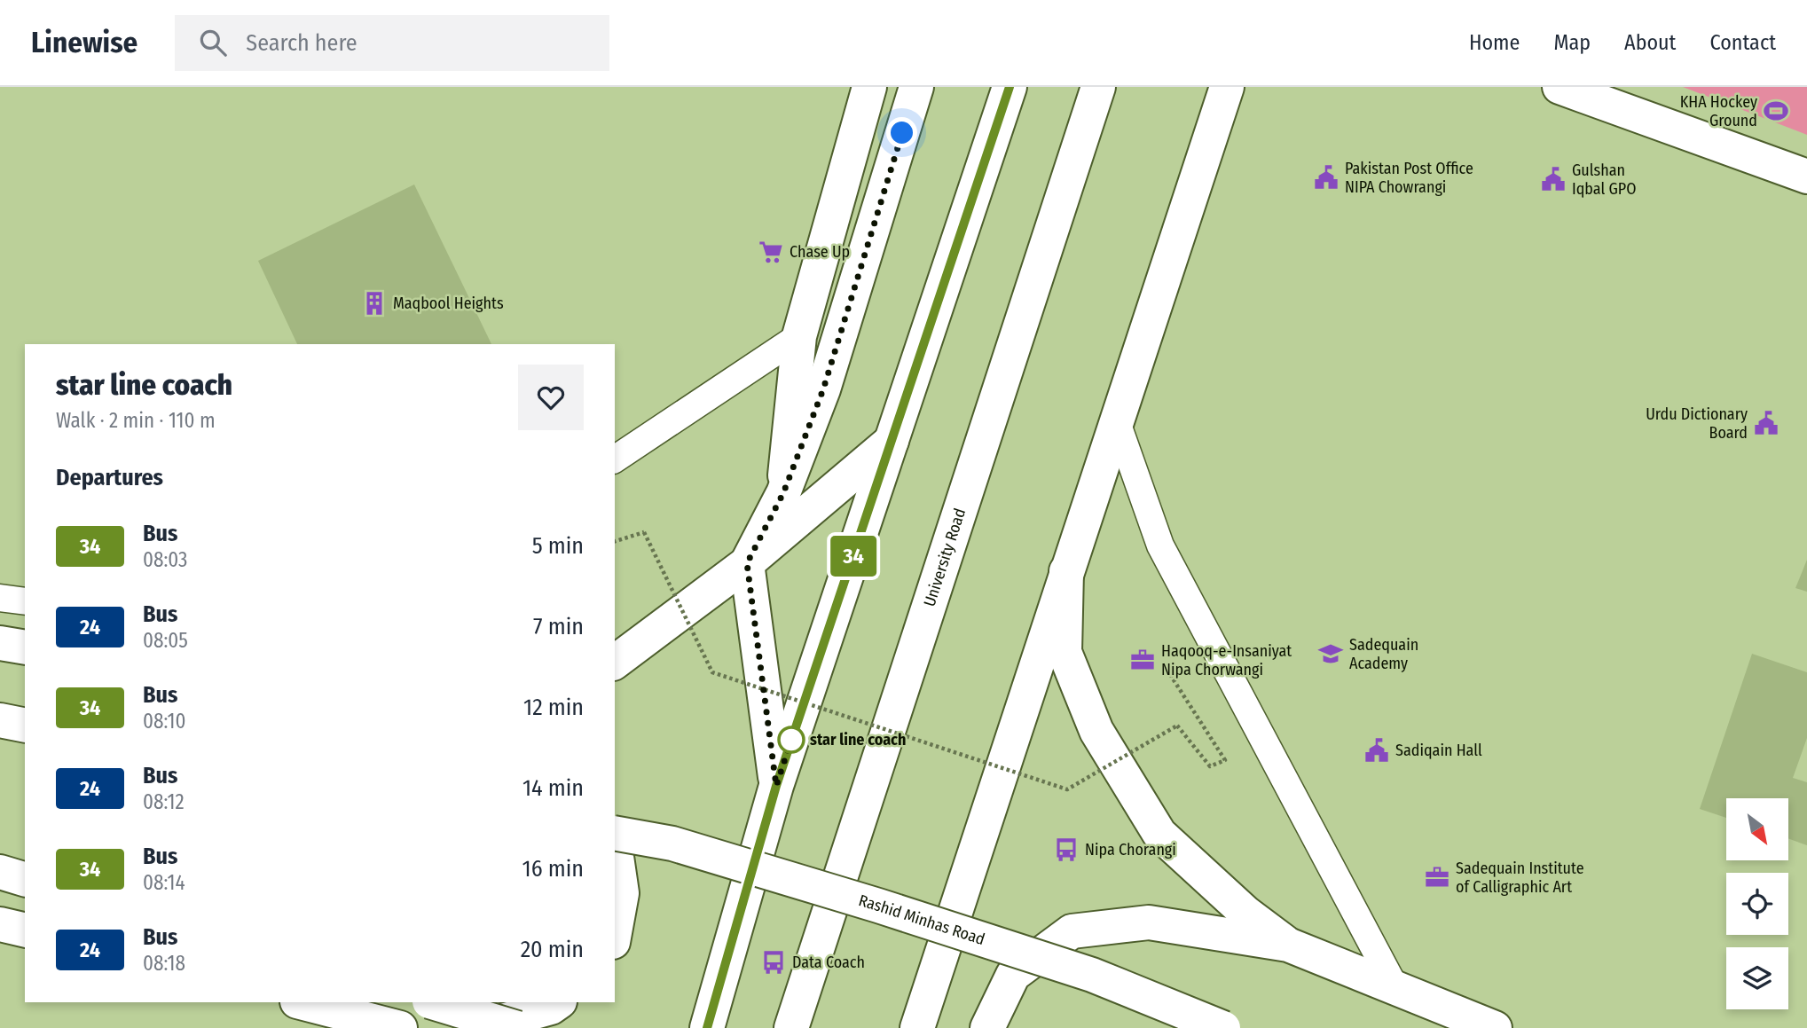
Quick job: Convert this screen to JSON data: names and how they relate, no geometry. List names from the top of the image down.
{
  "streets": {
    "main road": ["University Road", "Rashid Minhas Road"]
  },
  "places": {
    "sports": ["KHA Hockey Ground"],
    "public building": [
      "Pakistan Post Office NIPA Chowrangi",
      "Gulshan Iqbal GPO",
      "Urdu Dictionary Board",
      "Sadiqain Hall"
    ],
    "supermarket": ["Chase Up"],
    "building": ["Maqbool Heights"],
    "school or university": ["Sadequain Academy"],
    "office": ["Haqooq-e-Insaniyat Nipa Chorwangi", "Sadequain Institute of Calligraphic Art"],
    "other": ["star line coach"],
    "bus stop": ["Nipa Chorangi", "Data Coach"]
  },
  "lines": ["bus line 34"],
  "north": "bottom right",
  "page": {
    "header": "Linewise",
    "search": "Search here",
    "nav": [
      "Home",
      "Map",
      "About",
      "Contact"
    ],
    "on_map": "34",
    "heading": [
      ["star line coach", "Walk · 2 min · 110 m"],
      "Departures"
    ],
    "list": [
      {
        "mark": "34",
        "name": "Bus",
        "note": "08:03",
        "value": "5 min"
      },
      {
        "mark": "24",
        "name": "Bus",
        "note": "08:05",
        "value": "7 min"
      },
      {
        "mark": "34",
        "name": "Bus",
        "note": "08:10",
        "value": "12 min"
      },
      {
        "mark": "24",
        "name": "Bus",
        "note": "08:12",
        "value": "14 min"
      },
      {
        "mark": "34",
        "name": "Bus",
        "note": "08:14",
        "value": "16 min"
      },
      {
        "mark": "24",
        "name": "Bus",
        "note": "08:18",
        "value": "20 min"
      }
    ]
  }
}
